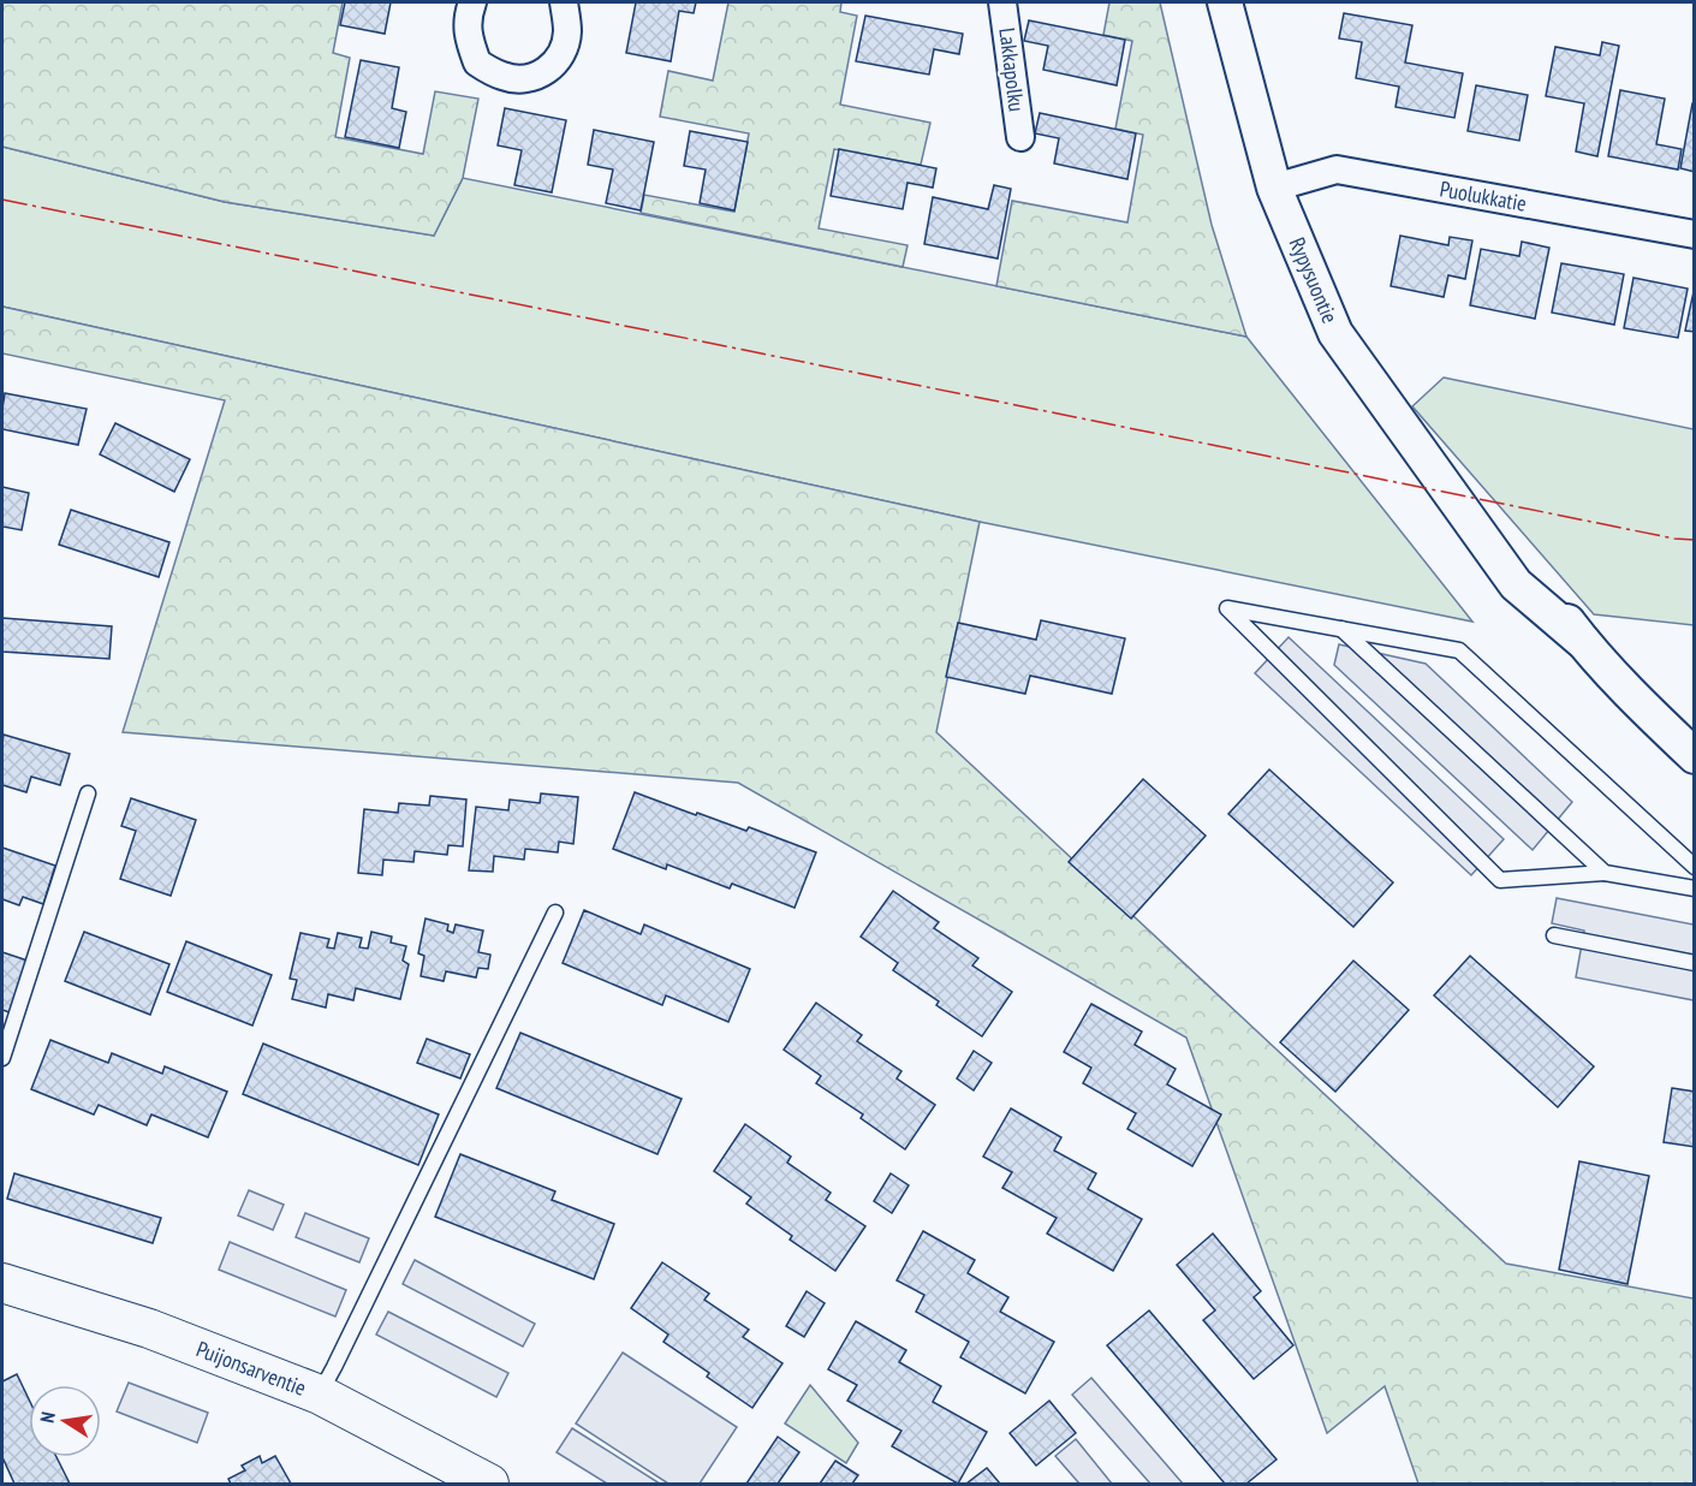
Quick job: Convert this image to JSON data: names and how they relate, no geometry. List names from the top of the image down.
{
  "streets": {
    "main road": ["Puijonsarventie"],
    "street": ["Lakkapolku", "Puolukkatie", "Rypysuontie"]
  },
  "crossings": [
    ["Puolukkatie", "Rypysuontie"]
  ],
  "north": "left"
}
